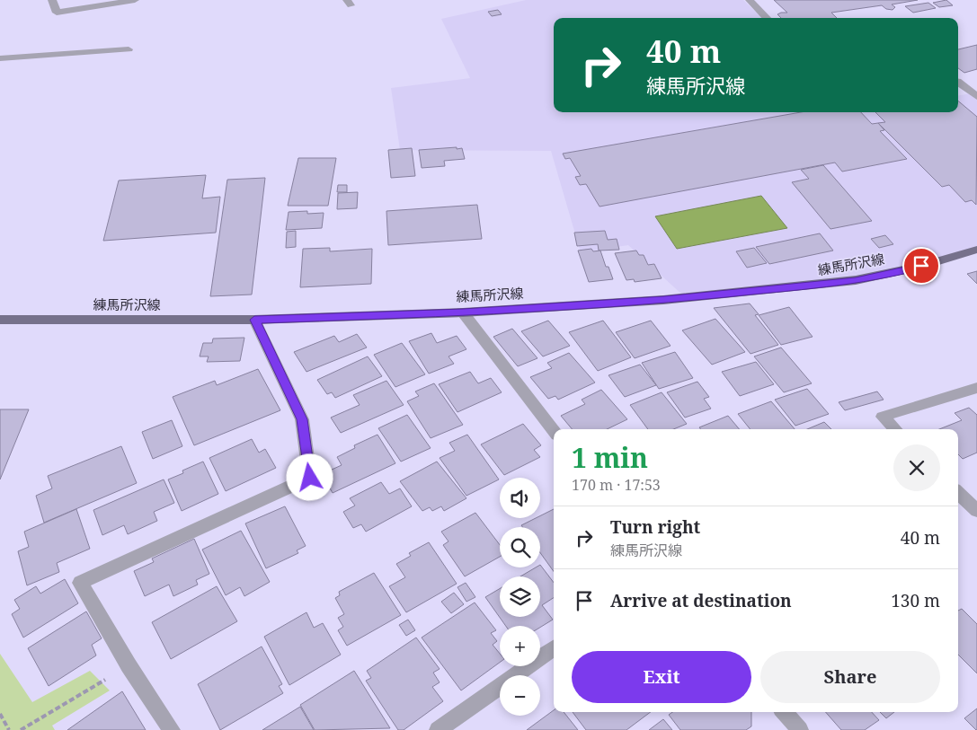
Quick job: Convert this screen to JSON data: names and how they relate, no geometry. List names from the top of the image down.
{
  "streets": {
    "main road": ["練馬所沢線"]
  },
  "page": {
    "turn": ["40 m", "練馬所沢線"],
    "heading": ["1 min", "170 m · 17:53"],
    "map_buttons": ["+", "−"],
    "list": [
      {
        "name": "Turn right",
        "note": "練馬所沢線",
        "value": "40 m"
      },
      {
        "name": "Arrive at destination",
        "value": "130 m"
      }
    ],
    "buttons": ["Exit", "Share"]
  }
}
